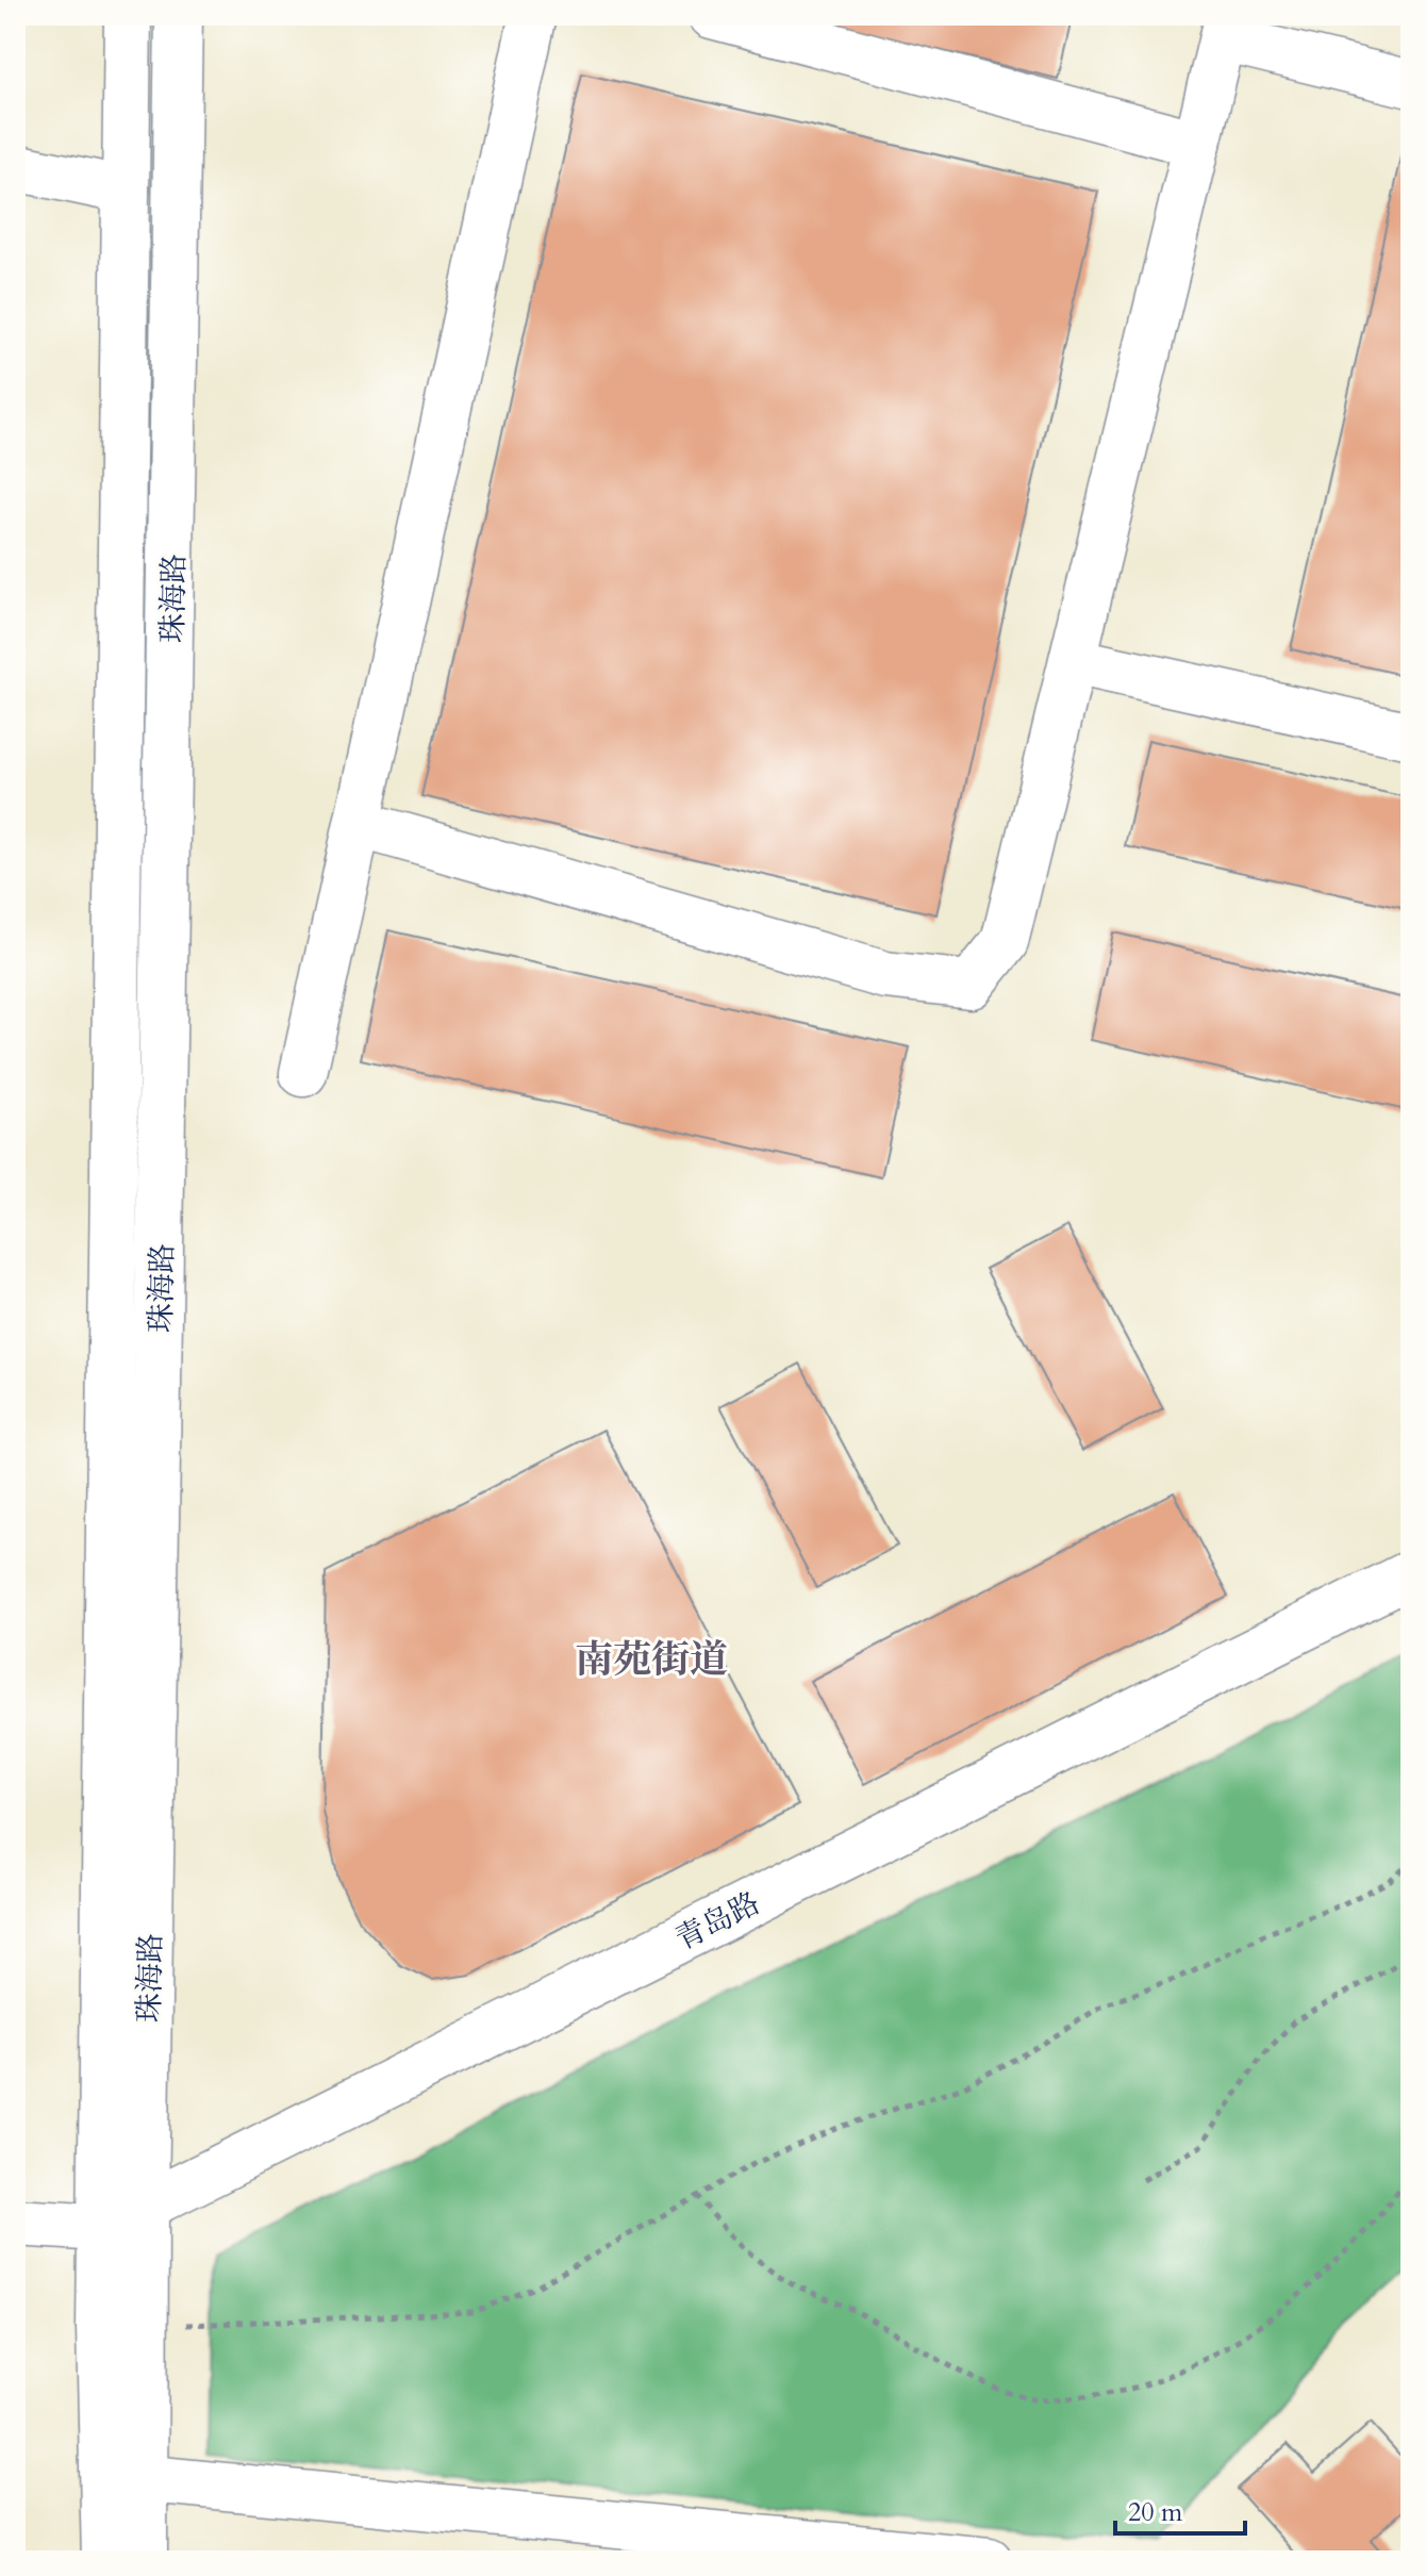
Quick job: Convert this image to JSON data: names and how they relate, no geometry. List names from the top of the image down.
{
  "streets": {
    "main road": ["珠海路", "青岛路"]
  },
  "crossings": [
    ["珠海路", "青岛路"]
  ],
  "districts": ["南苑街道"],
  "scale_bar": "20 m"
}
